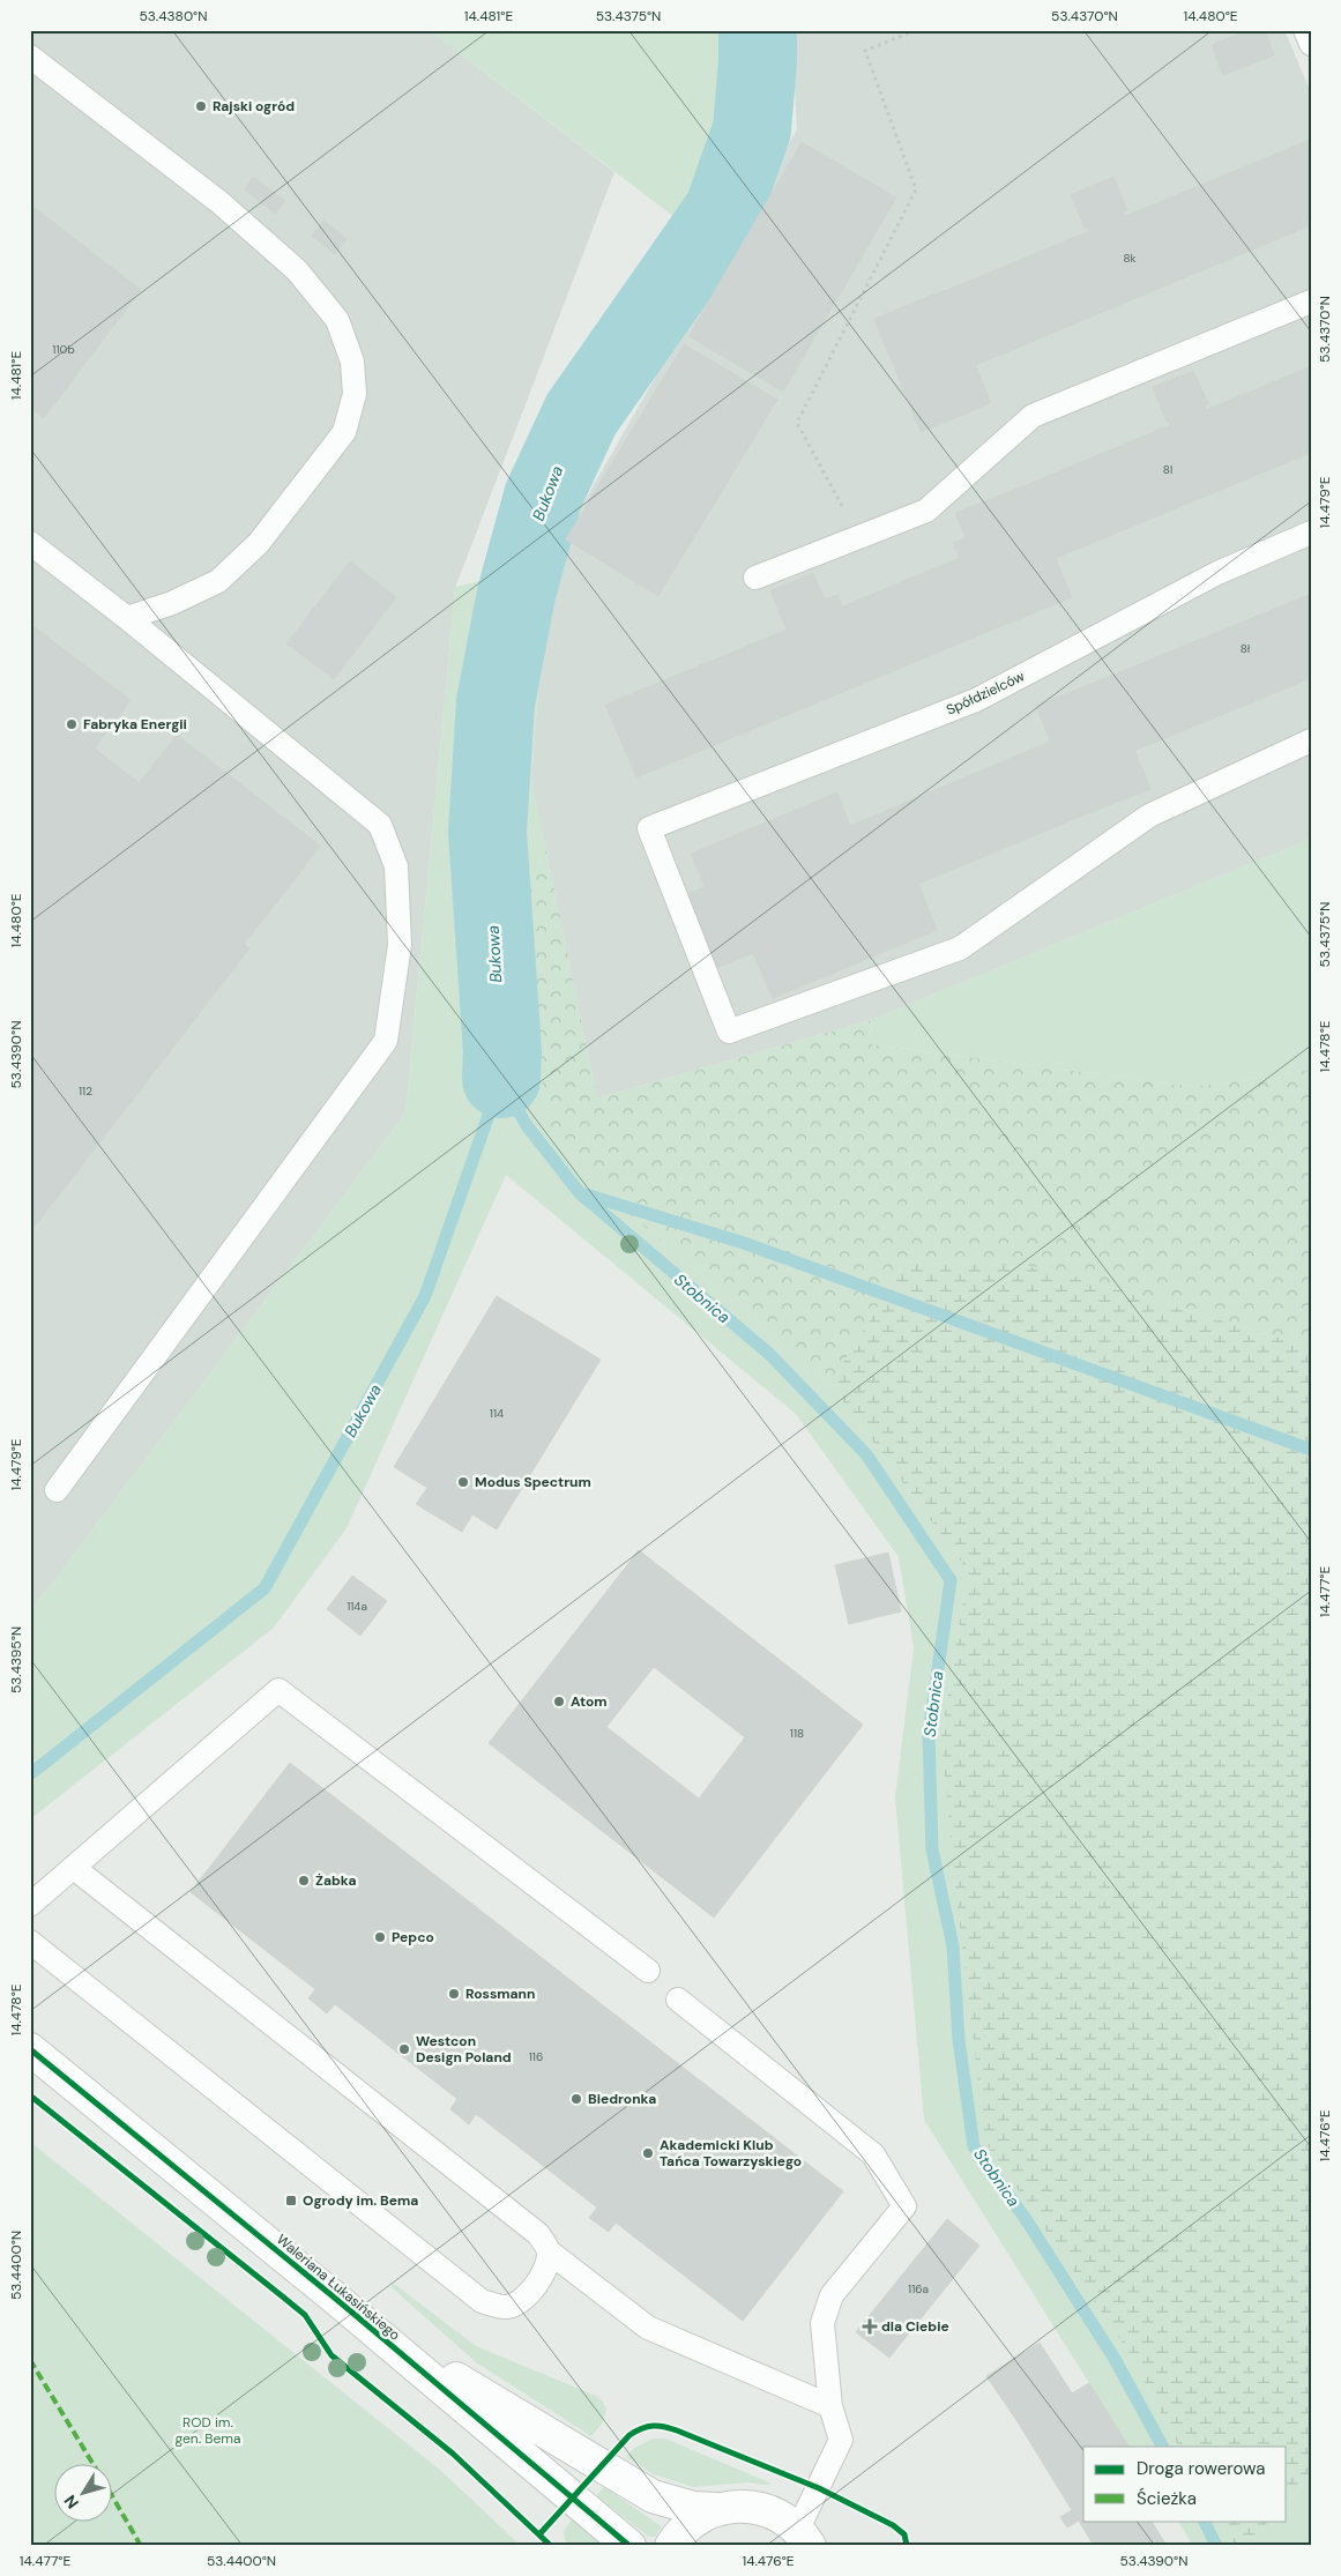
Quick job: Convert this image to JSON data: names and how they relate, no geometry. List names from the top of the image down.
{
  "streets": {
    "street": ["Waleriana Łukasińskiego"],
    "lane": ["Spółdzielców"]
  },
  "water": ["Bukowa", "Stobnica"],
  "parks": ["ROD im. gen. Bema"],
  "places": {
    "other": [
      "Rajski ogród",
      "Fabryka Energii",
      "Modus Spectrum",
      "Atom",
      "Żabka",
      "Pepco",
      "Rossmann",
      "Westcon Design Poland",
      "Biedronka",
      "Akademicki Klub Tańca Towarzyskiego"
    ],
    "transit": ["Ogrody im. Bema"],
    "health": ["dla Ciebie"]
  },
  "house_numbers": [
    "8k",
    "110b",
    "8l",
    "8ł",
    "112",
    "114",
    "114a",
    "118",
    "116",
    "116a"
  ],
  "legend": ["Droga rowerowa", "Ścieżka"],
  "north": "bottom left",
  "coordinates": [
    "53.4380°N",
    "14.481°E",
    "53.4375°N",
    "53.4370°N",
    "14.480°E",
    "14.479°E",
    "14.478°E",
    "53.4390°N",
    "14.477°E",
    "53.4395°N",
    "14.476°E",
    "53.4400°N"
  ]
}
